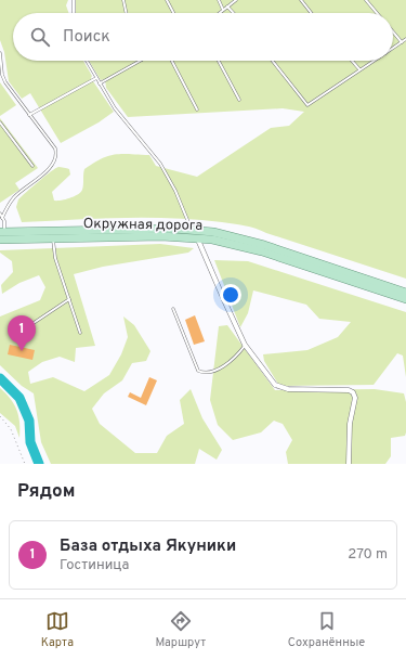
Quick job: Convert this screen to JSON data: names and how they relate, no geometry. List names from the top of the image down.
{
  "streets": {
    "main road": ["Окружная дорога"]
  },
  "page": {
    "search": "Поиск",
    "pins": "1",
    "heading": "Рядом",
    "list": [
      {
        "mark": "1",
        "name": "База отдыха Якуники",
        "note": "Гостиница",
        "value": "270 m"
      }
    ],
    "nav": ["Карта", "Маршрут", "Сохранённые"]
  }
}
